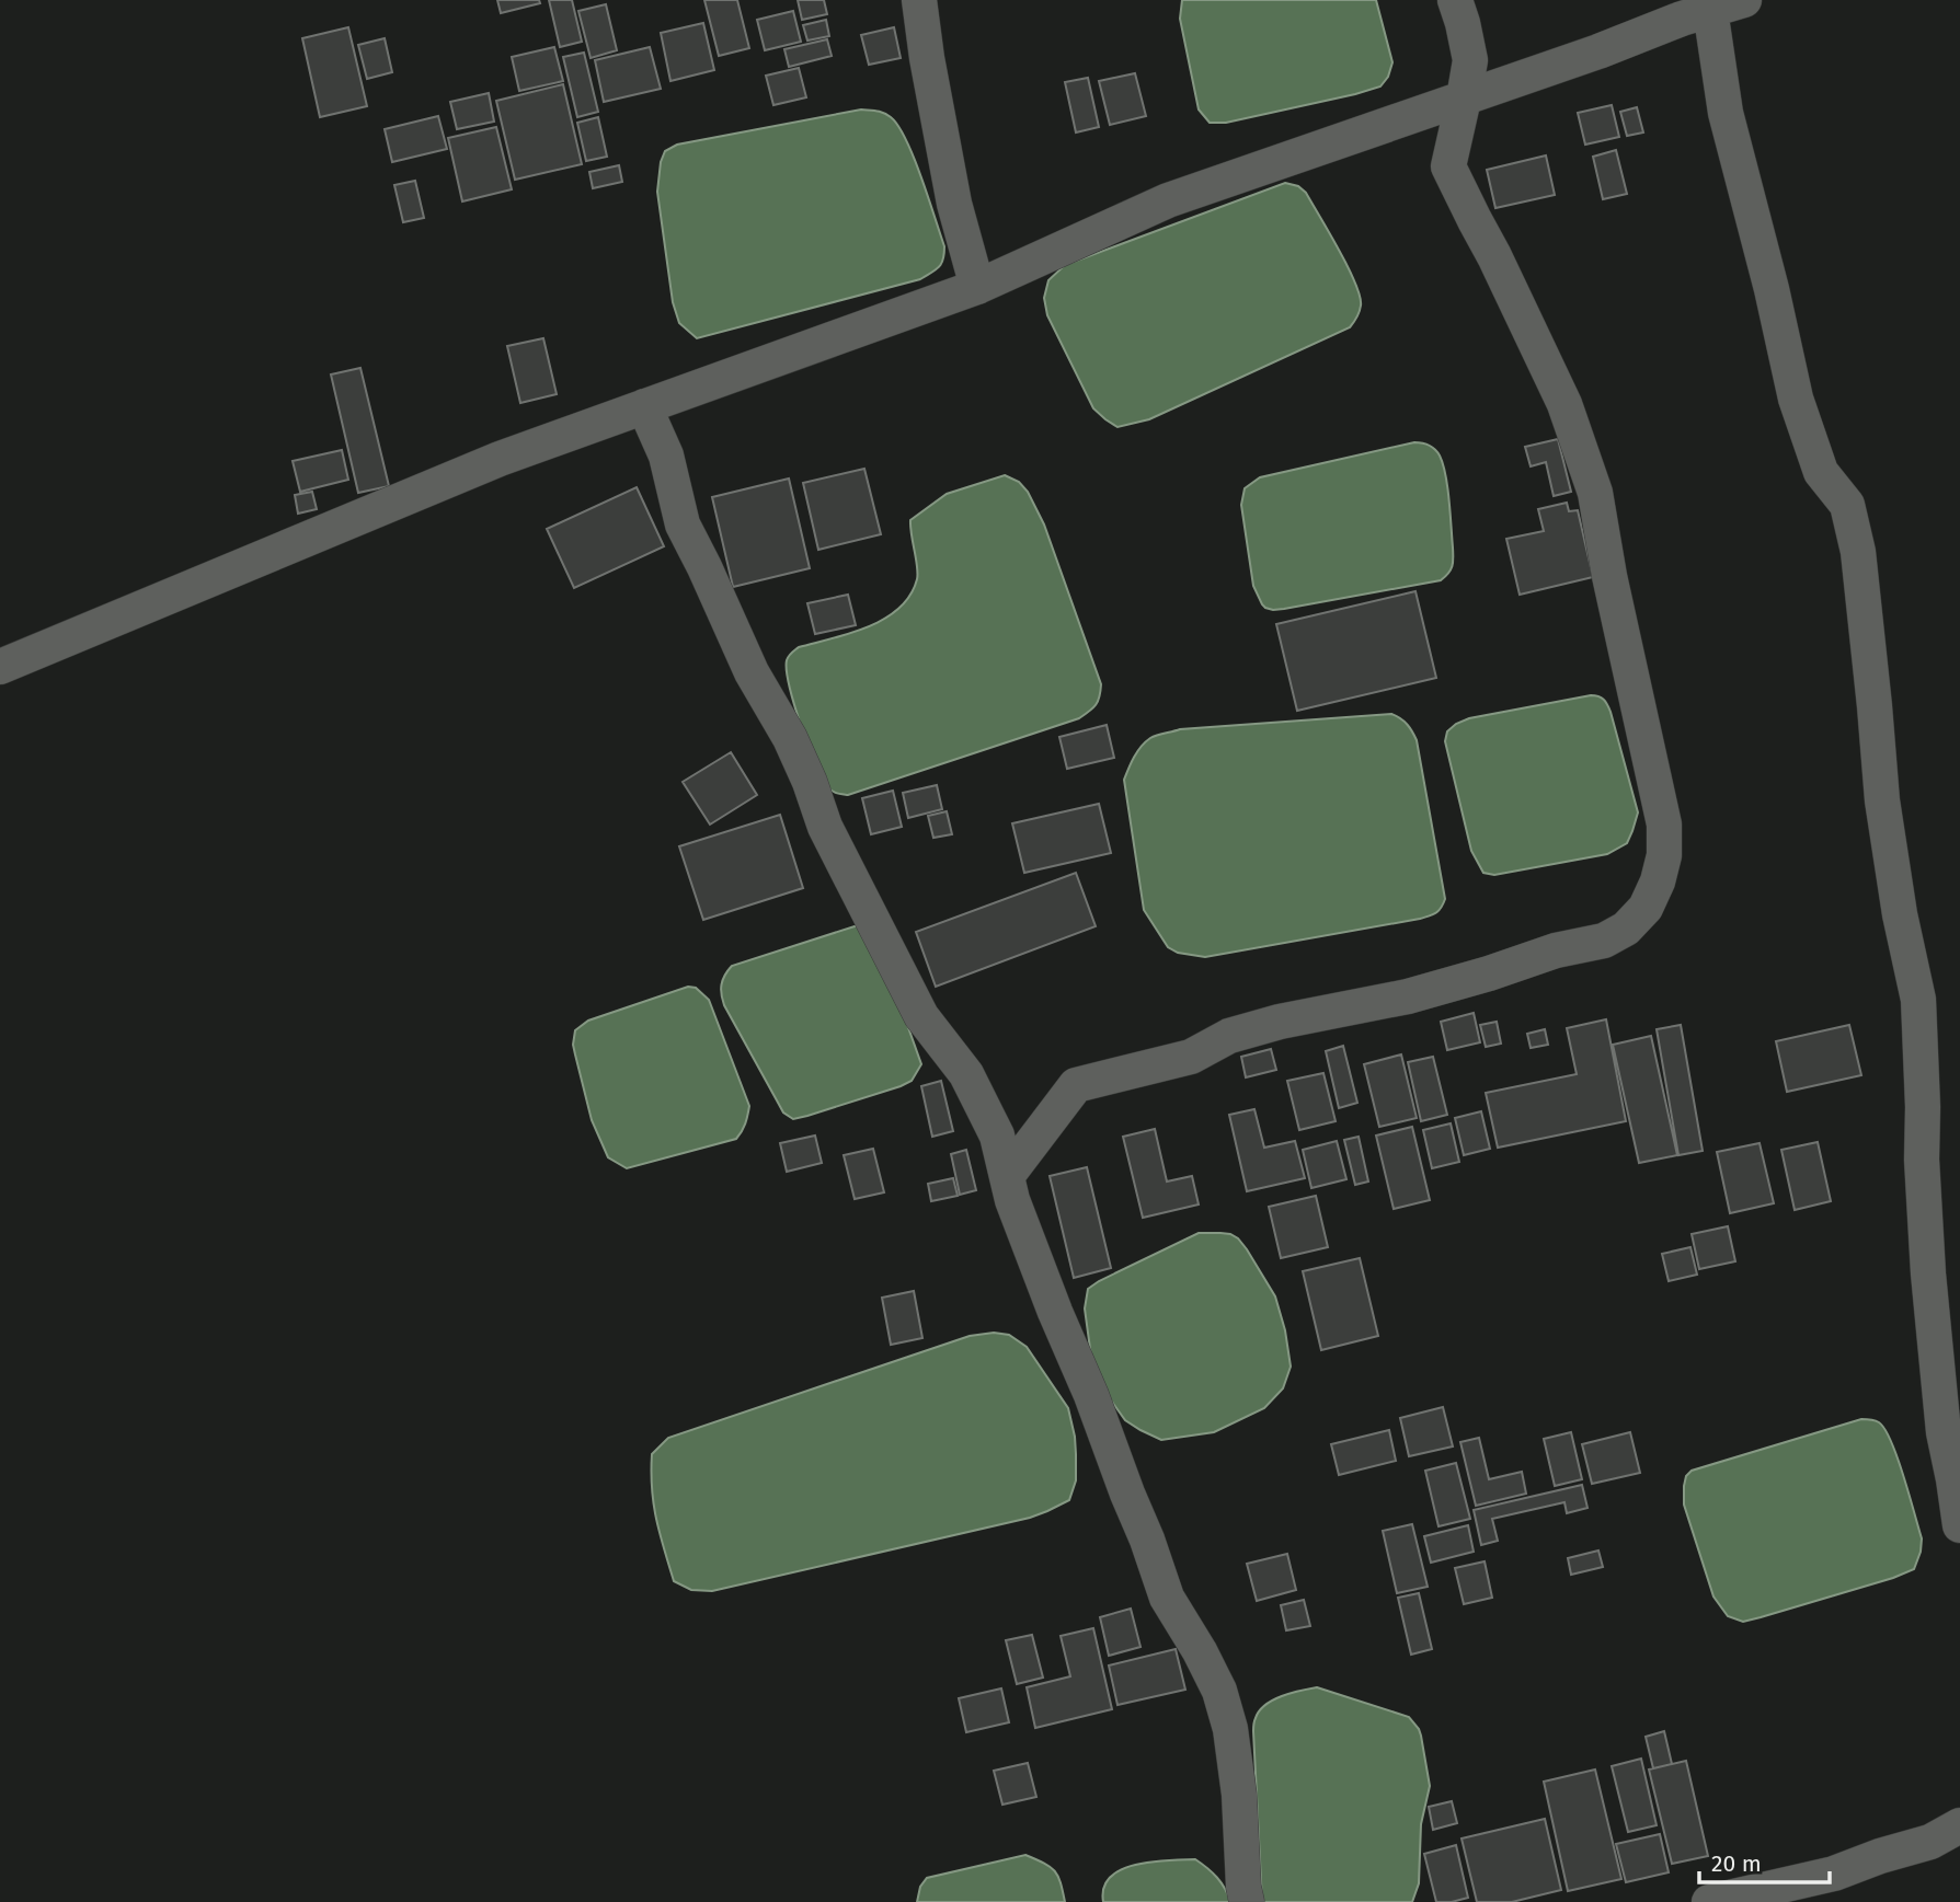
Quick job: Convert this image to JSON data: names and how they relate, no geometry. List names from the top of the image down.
{
  "scale_bar": "20 m"
}
